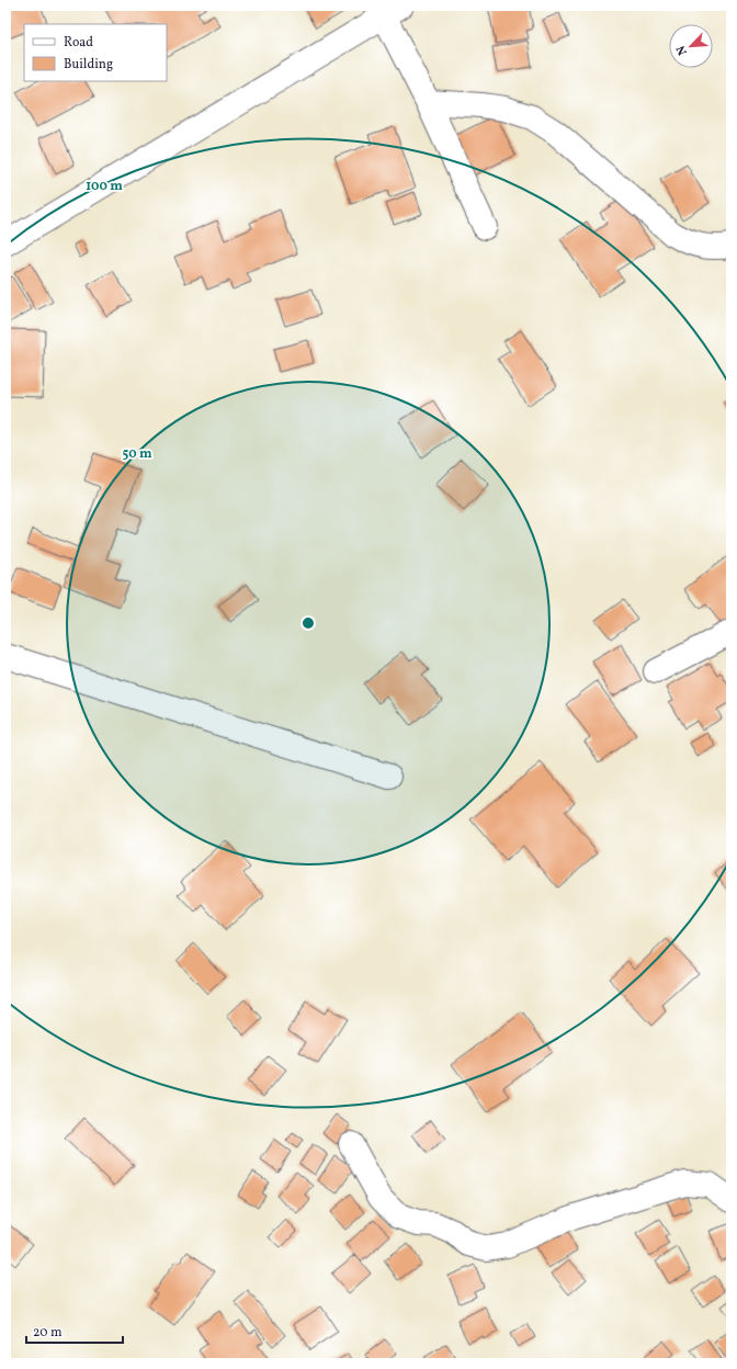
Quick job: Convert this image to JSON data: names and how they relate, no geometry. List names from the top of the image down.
{
  "legend": ["Road", "Building"],
  "scale_bar": "20 m",
  "north": "bottom left",
  "rings": ["100 m", "50 m"]
}
